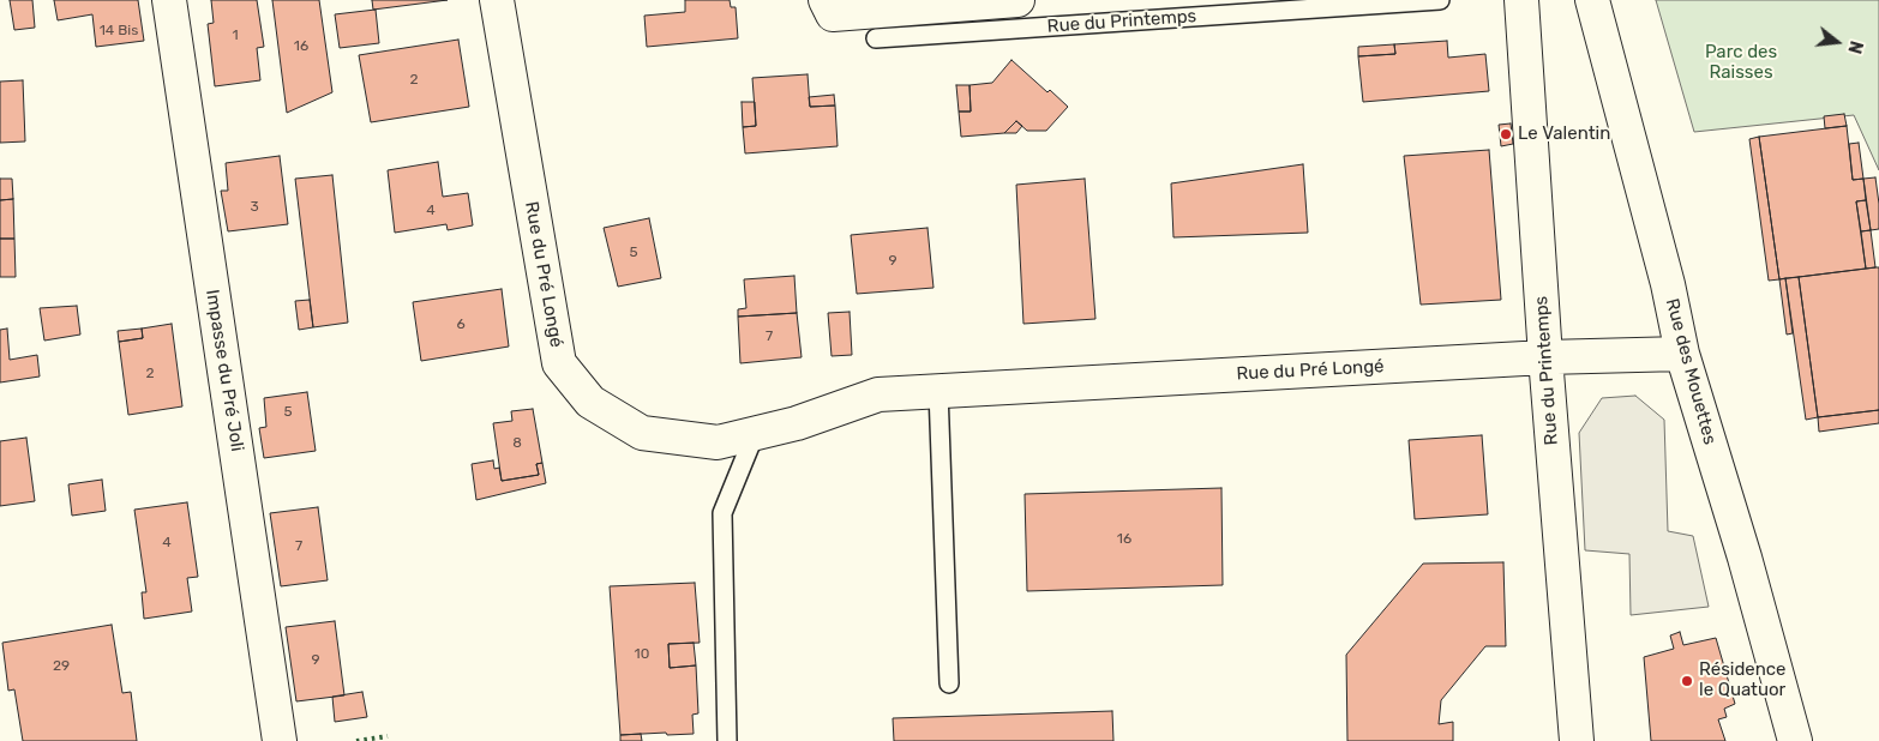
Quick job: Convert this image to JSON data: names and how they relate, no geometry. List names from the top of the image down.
{
  "streets": {
    "street": [
      "Rue du Printemps",
      "Rue du Pré Longé",
      "Impasse du Pré Joli",
      "Rue des Mouettes"
    ]
  },
  "crossings": [
    ["Rue du Printemps", "Rue du Pré Longé"],
    ["Rue du Pré Longé", "Rue des Mouettes"]
  ],
  "parks": ["Parc des Raisses"],
  "places": ["Le Valentin", "Résidence le Quatuor"],
  "house_numbers": [
    "14 Bis",
    "1",
    "16",
    "2",
    "3",
    "4",
    "5",
    "9",
    "6",
    "7",
    "2",
    "5",
    "8",
    "16",
    "4",
    "7",
    "10",
    "9",
    "29"
  ],
  "north": "right"
}
